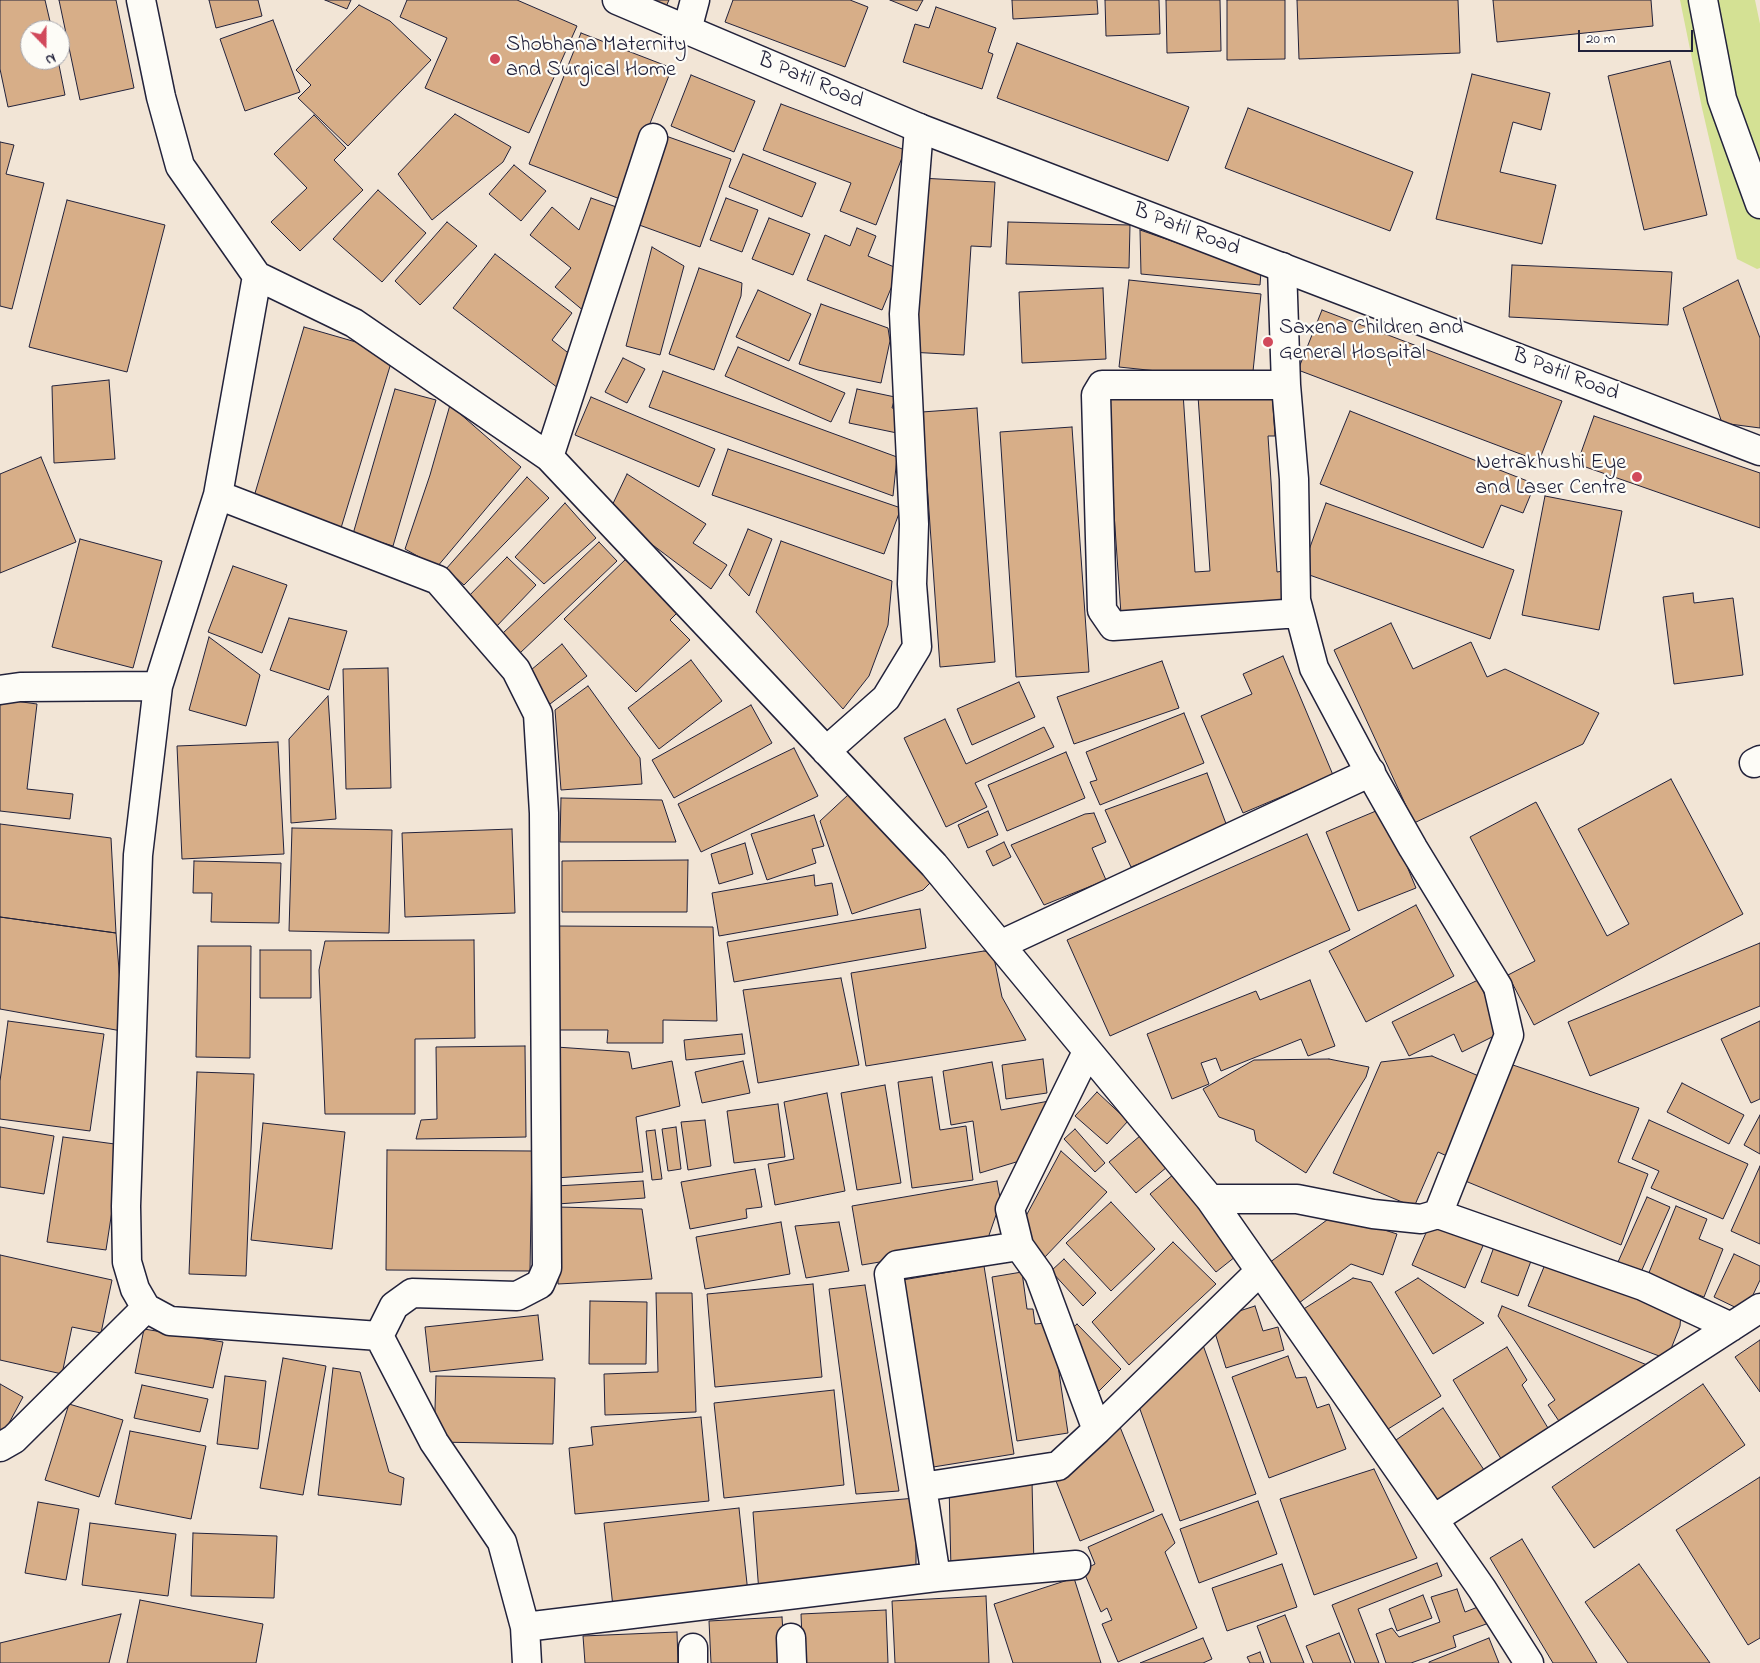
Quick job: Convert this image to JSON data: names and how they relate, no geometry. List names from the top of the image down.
{
  "streets": {
    "street": ["B Patil Road"]
  },
  "places": ["Shobhana Maternity and Surgical Home", "Saxena Children and General Hospital", "Netrakhushi Eye and Laser Centre"],
  "scale_bar": "20 m",
  "north": "bottom"
}
